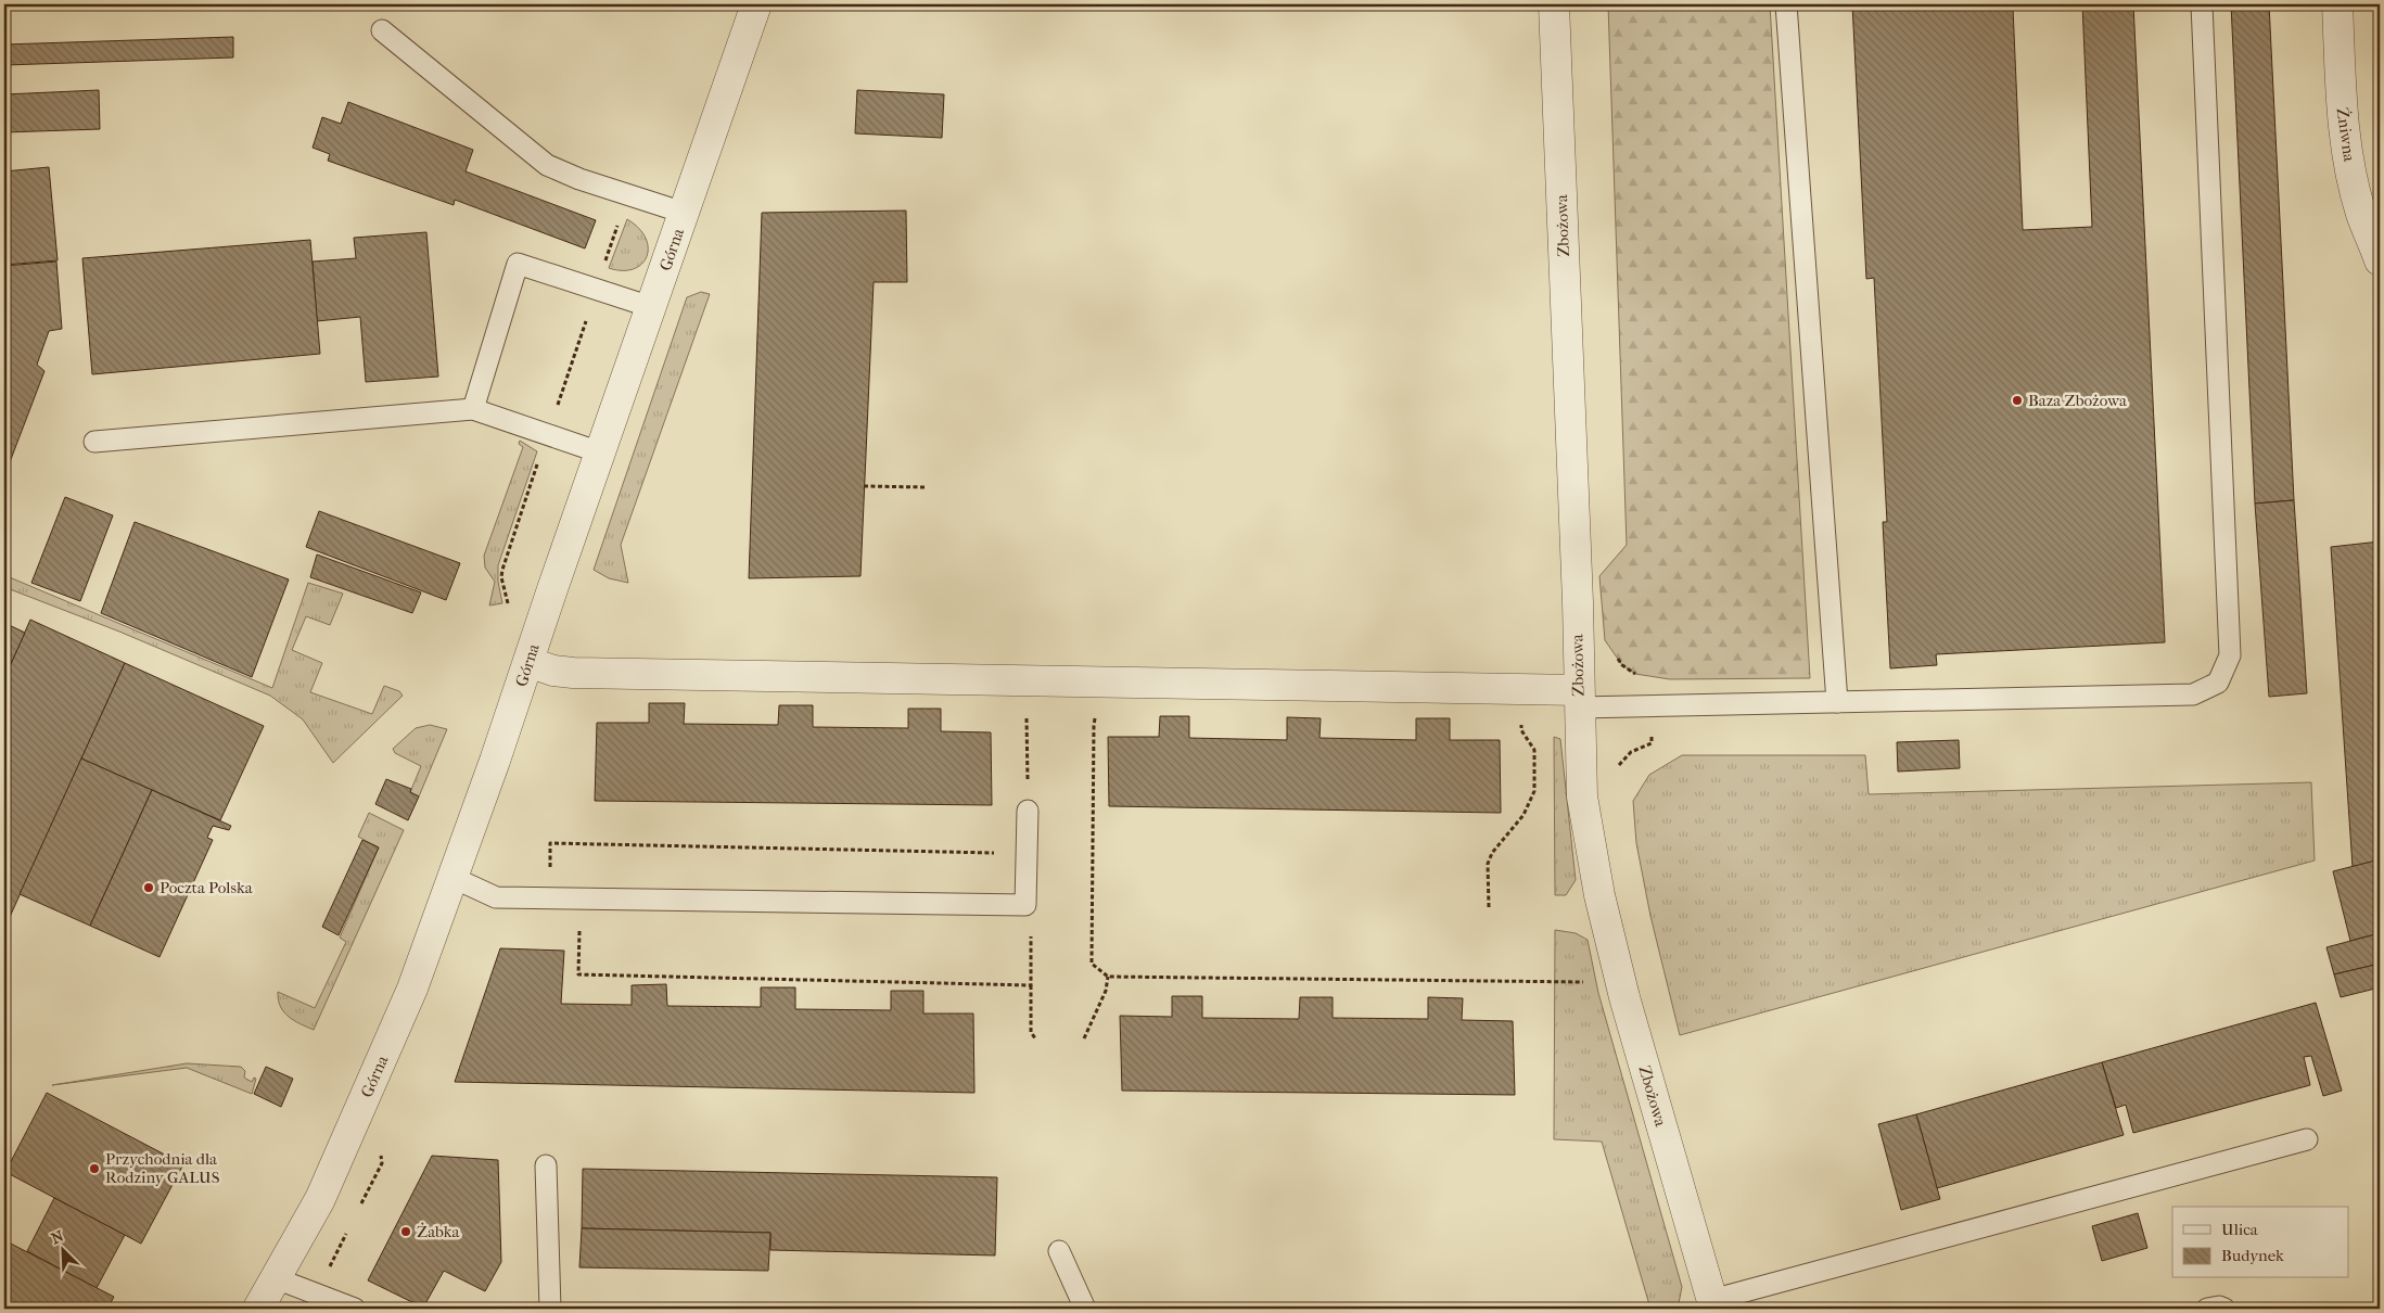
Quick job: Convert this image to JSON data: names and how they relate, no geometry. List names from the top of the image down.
{
  "streets": {
    "street": ["Żniwna", "Zbożowa", "Górna"]
  },
  "places": [
    "Baza Zbożowa",
    "Poczta Polska",
    "Przychodnia dla Rodziny GALUS",
    "Żabka"
  ],
  "legend": ["Ulica", "Budynek"],
  "north": "top left"
}
